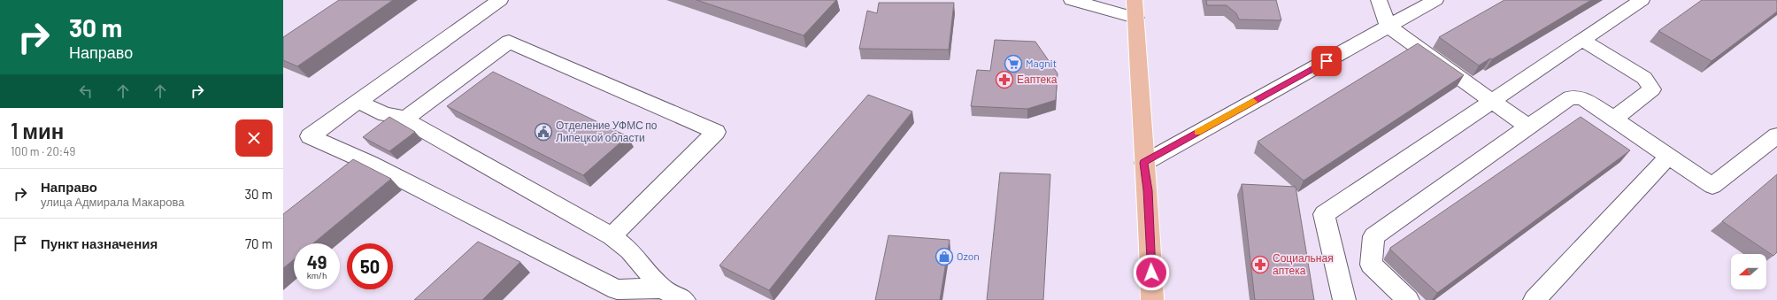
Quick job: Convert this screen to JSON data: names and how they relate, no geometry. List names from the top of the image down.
{
  "places": {
    "supermarket": ["Magnit"],
    "pharmacy": ["Еаптека", "Социальная аптека"],
    "public building": ["Отделение УФМС по Липецкой области"],
    "shop": ["Ozon"]
  },
  "north": "left",
  "page": {
    "turn": ["30 m", "Направо"],
    "heading": ["1 мин", "100 m · 20:49"],
    "list": [
      {
        "name": "Направо",
        "note": "улица Адмирала Макарова",
        "value": "30 m"
      },
      {
        "name": "Пункт назначения",
        "value": "70 m"
      }
    ],
    "speed": "49 km/h",
    "limit": "50"
  }
}
